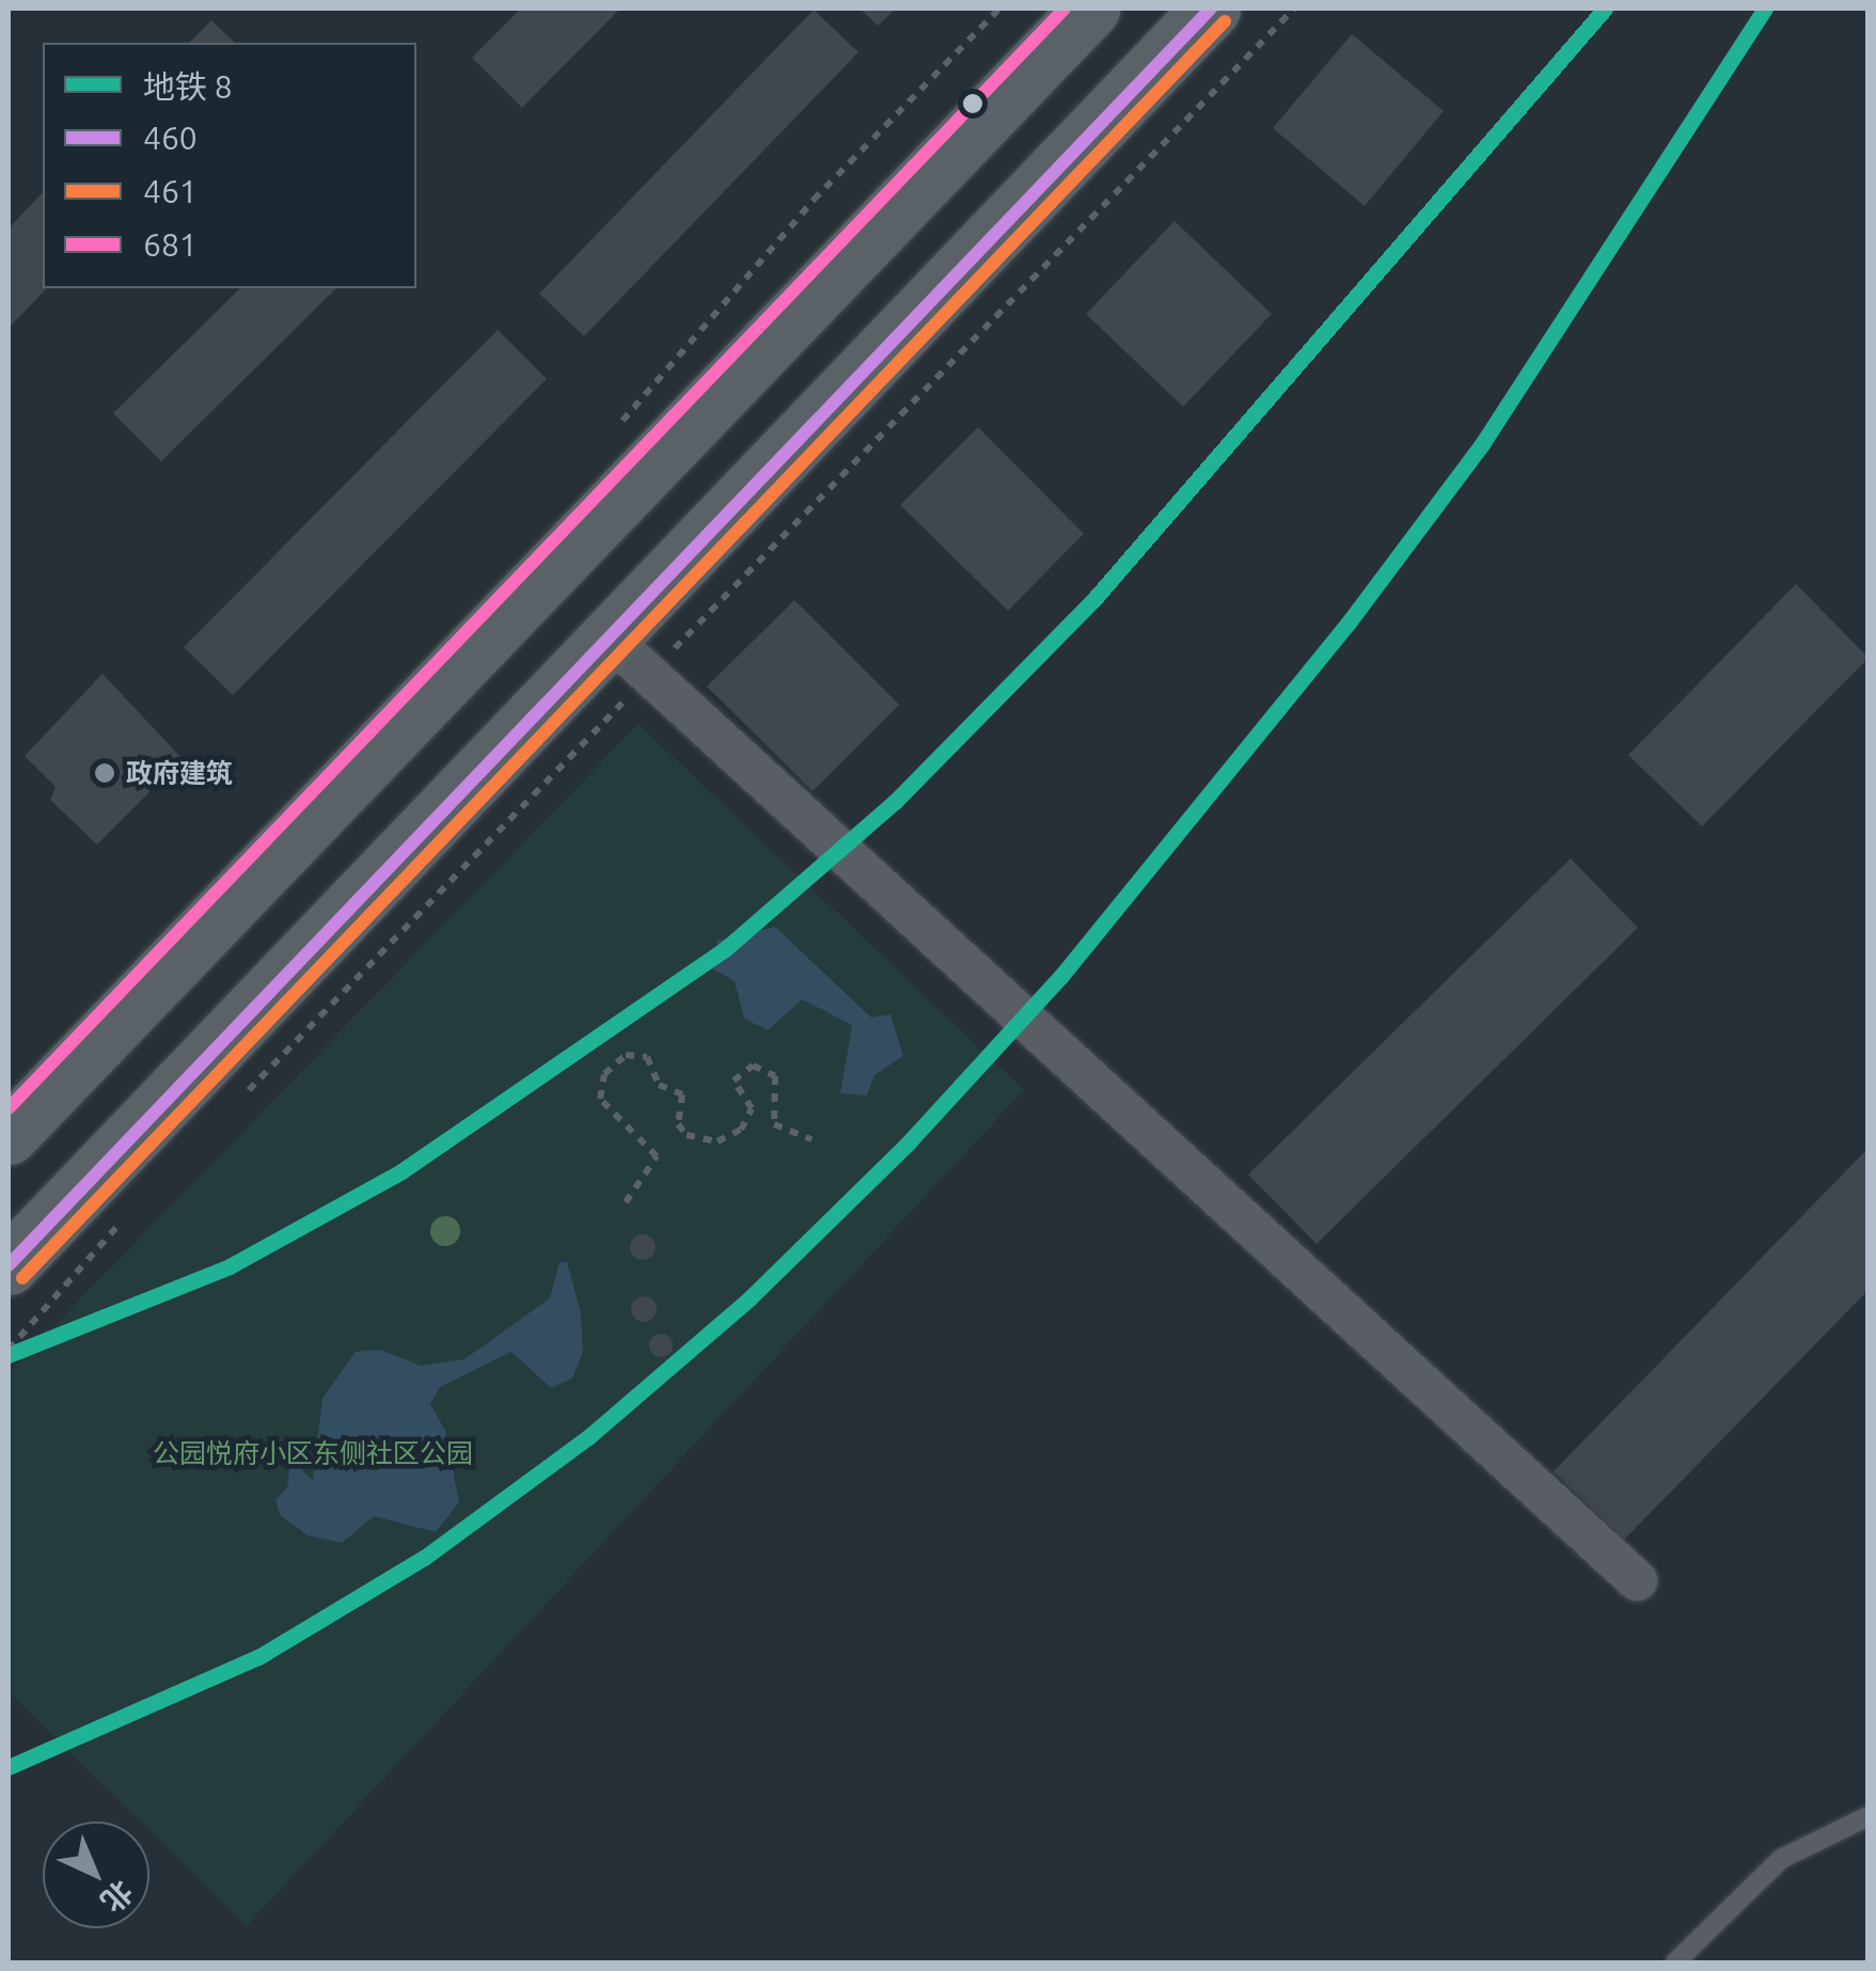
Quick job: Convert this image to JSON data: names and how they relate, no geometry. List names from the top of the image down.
{
  "parks": ["公园悦府小区东侧社区公园"],
  "places": ["政府建筑"],
  "lines": [
    "metro line 8",
    "transit line 460",
    "transit line 681",
    "transit line 461"
  ],
  "legend": [
    "地铁 8",
    "460",
    "461",
    "681"
  ],
  "north": "bottom right"
}
